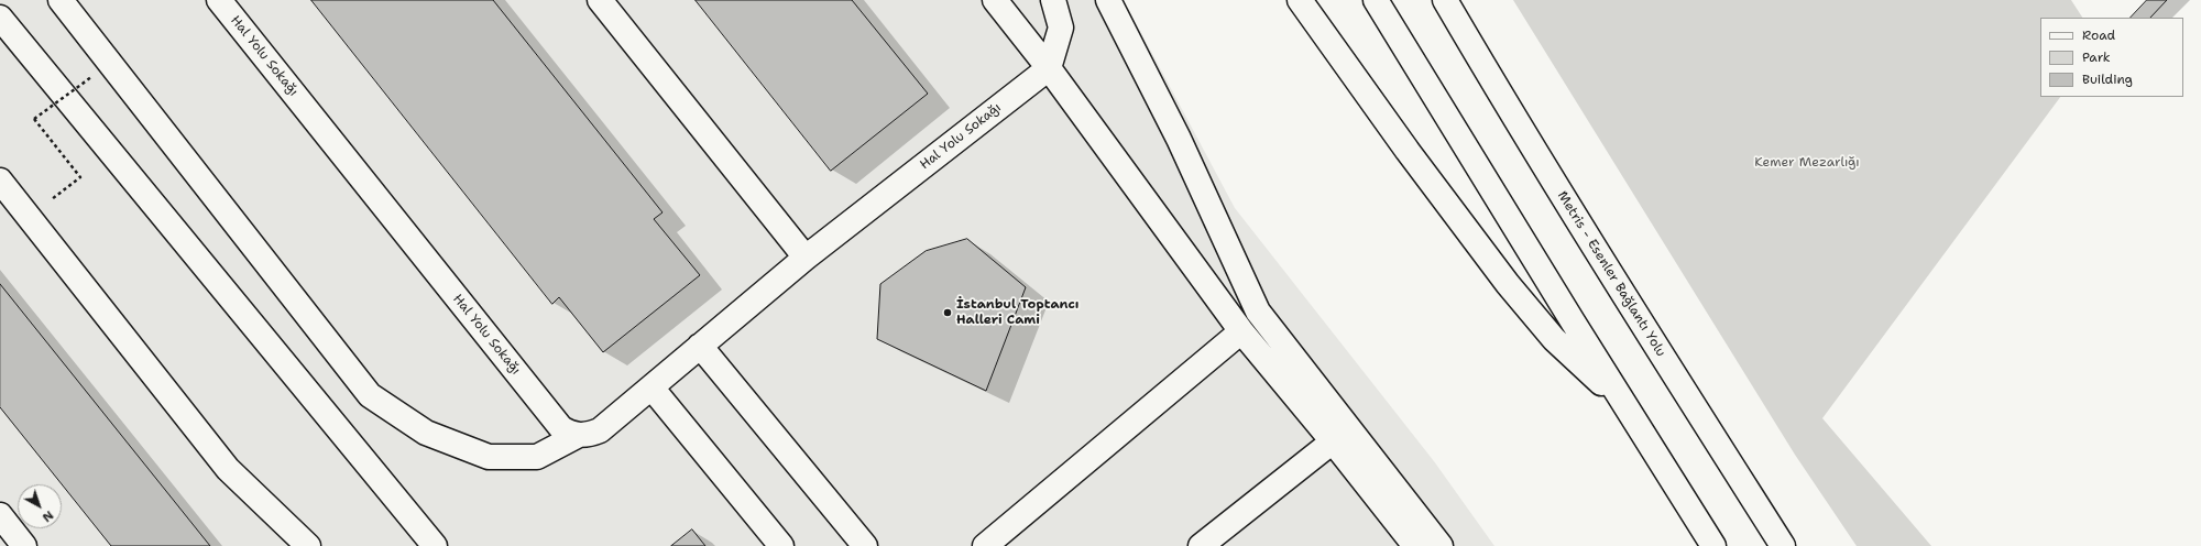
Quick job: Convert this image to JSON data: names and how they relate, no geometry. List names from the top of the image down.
{
  "streets": {
    "main road": ["Hal Yolu Sokağı", "Metris - Esenler Bağlantı Yolu"]
  },
  "parks": ["Kemer Mezarlığı"],
  "places": ["İstanbul Toptancı Halleri Cami"],
  "legend": ["Road", "Park", "Building"],
  "north": "bottom right"
}
